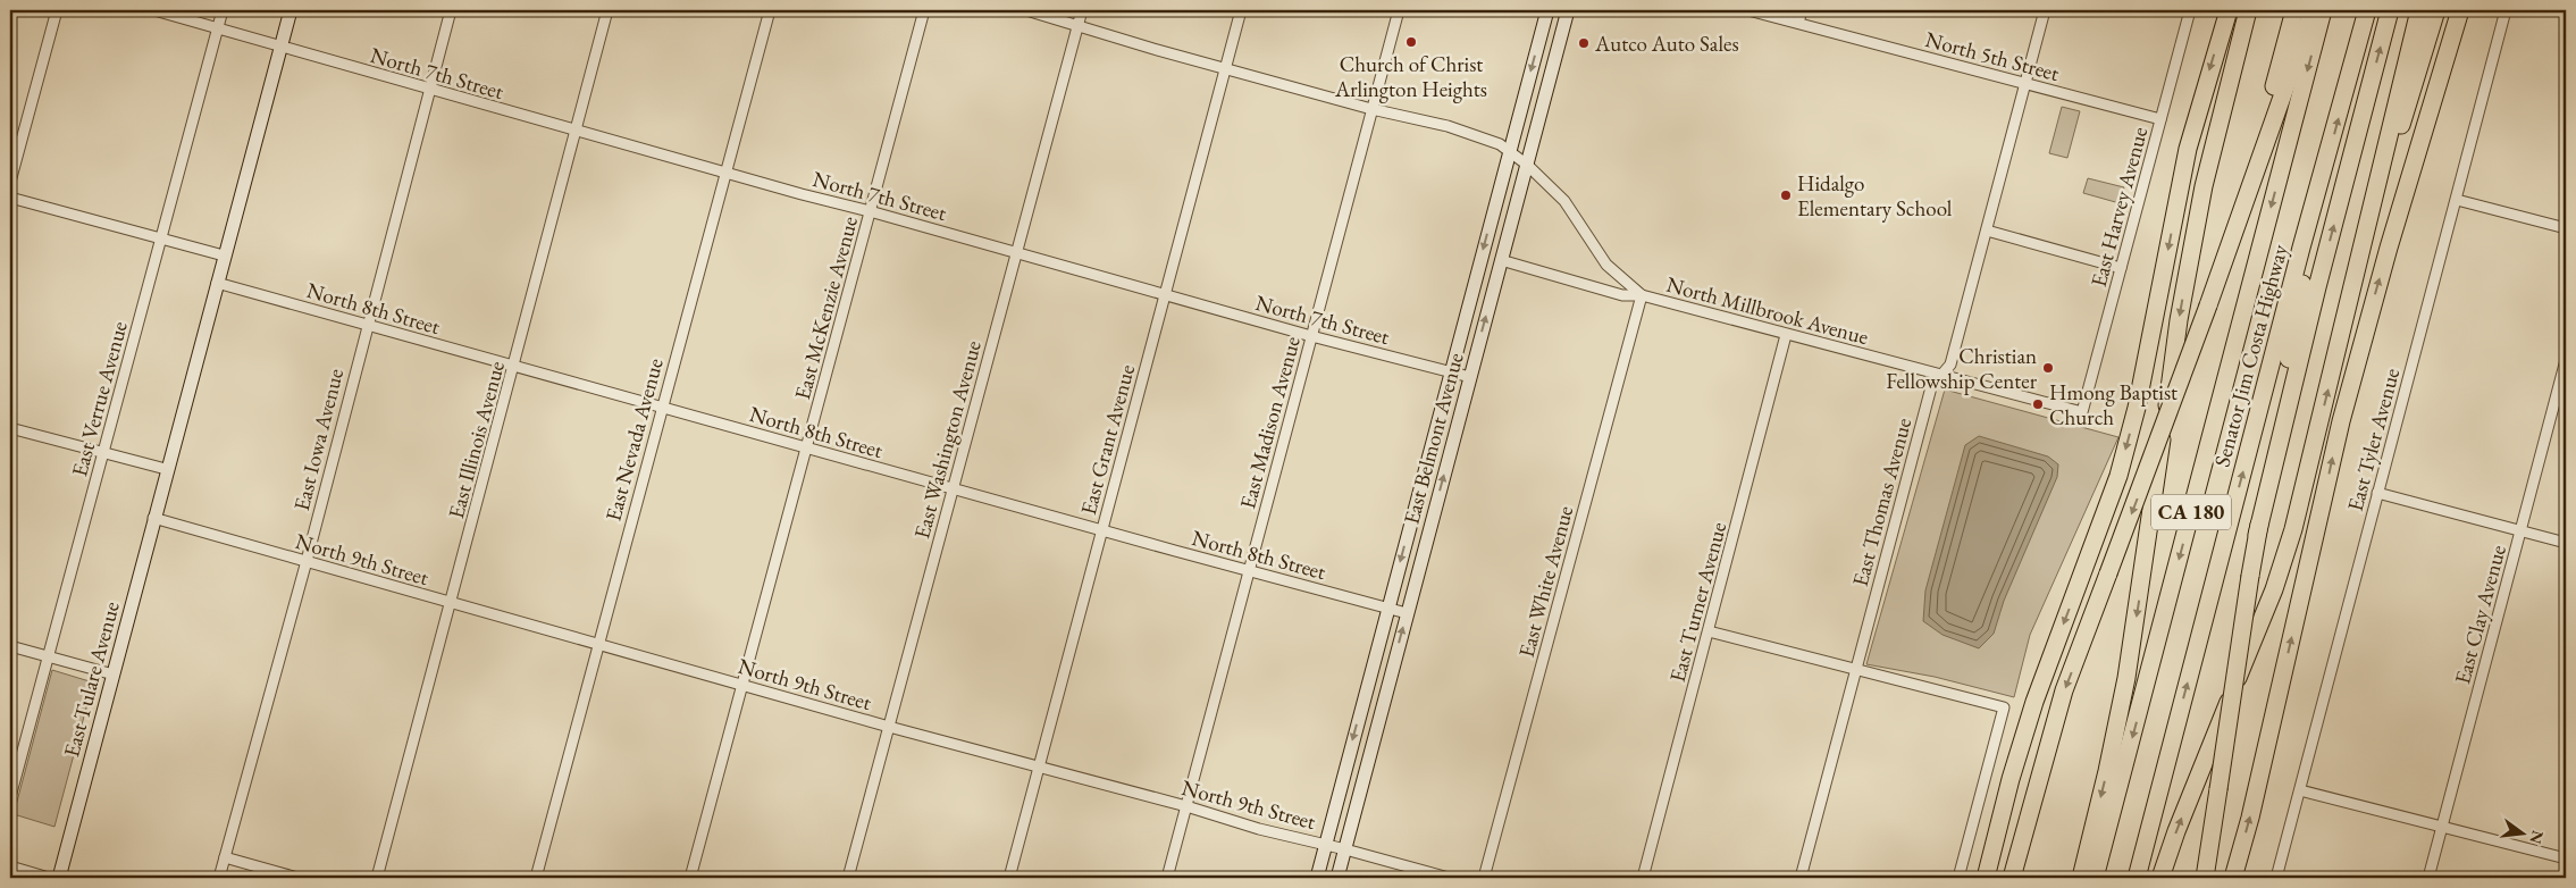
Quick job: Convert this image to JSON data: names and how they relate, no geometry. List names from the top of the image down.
{
  "streets": {
    "highway": ["Senator Jim Costa Highway", "CA 180"],
    "main road": ["East Belmont Avenue", "East Tulare Avenue"],
    "street": [
      "North 5th Street",
      "North 7th Street",
      "East Harvey Avenue",
      "North 8th Street",
      "East McKenzie Avenue",
      "North Millbrook Avenue",
      "East Verrue Avenue",
      "East Madison Avenue",
      "East Iowa Avenue",
      "East Illinois Avenue",
      "East Nevada Avenue",
      "East Washington Avenue",
      "East Grant Avenue",
      "East Tyler Avenue",
      "East Thomas Avenue",
      "North 9th Street",
      "East White Avenue",
      "East Turner Avenue",
      "East Clay Avenue"
    ]
  },
  "crossings": [
    ["North 5th Street", "East Harvey Avenue"],
    ["North 5th Street", "East Thomas Avenue"],
    ["North 7th Street", "East McKenzie Avenue"],
    ["North 7th Street", "East Verrue Avenue"],
    ["North 7th Street", "East Madison Avenue"],
    ["North 7th Street", "East Belmont Avenue"],
    ["North 7th Street", "East Iowa Avenue"],
    ["North 7th Street", "East Illinois Avenue"],
    ["North 7th Street", "East Nevada Avenue"],
    ["North 7th Street", "East Washington Avenue"],
    ["North 7th Street", "East Grant Avenue"],
    ["North 7th Street", "East Tulare Avenue"],
    ["East Harvey Avenue", "North Millbrook Avenue"],
    ["North 8th Street", "East McKenzie Avenue"],
    ["North 8th Street", "East Madison Avenue"],
    ["North 8th Street", "East Belmont Avenue"],
    ["North 8th Street", "East Iowa Avenue"],
    ["North 8th Street", "East Illinois Avenue"],
    ["North 8th Street", "East Nevada Avenue"],
    ["North 8th Street", "East Washington Avenue"],
    ["North 8th Street", "East Grant Avenue"],
    ["North 8th Street", "East Tulare Avenue"],
    ["East McKenzie Avenue", "North 9th Street"],
    ["North Millbrook Avenue", "East Belmont Avenue"],
    ["North Millbrook Avenue", "East Thomas Avenue"],
    ["North Millbrook Avenue", "East White Avenue"],
    ["North Millbrook Avenue", "East Turner Avenue"],
    ["East Madison Avenue", "North 9th Street"],
    ["East Belmont Avenue", "North 9th Street"],
    ["East Iowa Avenue", "North 9th Street"],
    ["East Illinois Avenue", "North 9th Street"],
    ["East Nevada Avenue", "North 9th Street"],
    ["East Washington Avenue", "North 9th Street"],
    ["East Grant Avenue", "North 9th Street"],
    ["North 9th Street", "East Tulare Avenue"]
  ],
  "places": [
    "Church of Christ Arlington Heights",
    "Autco Auto Sales",
    "Hidalgo Elementary School",
    "Christian Fellowship Center",
    "Hmong Baptist Church"
  ],
  "north": "right"
}
